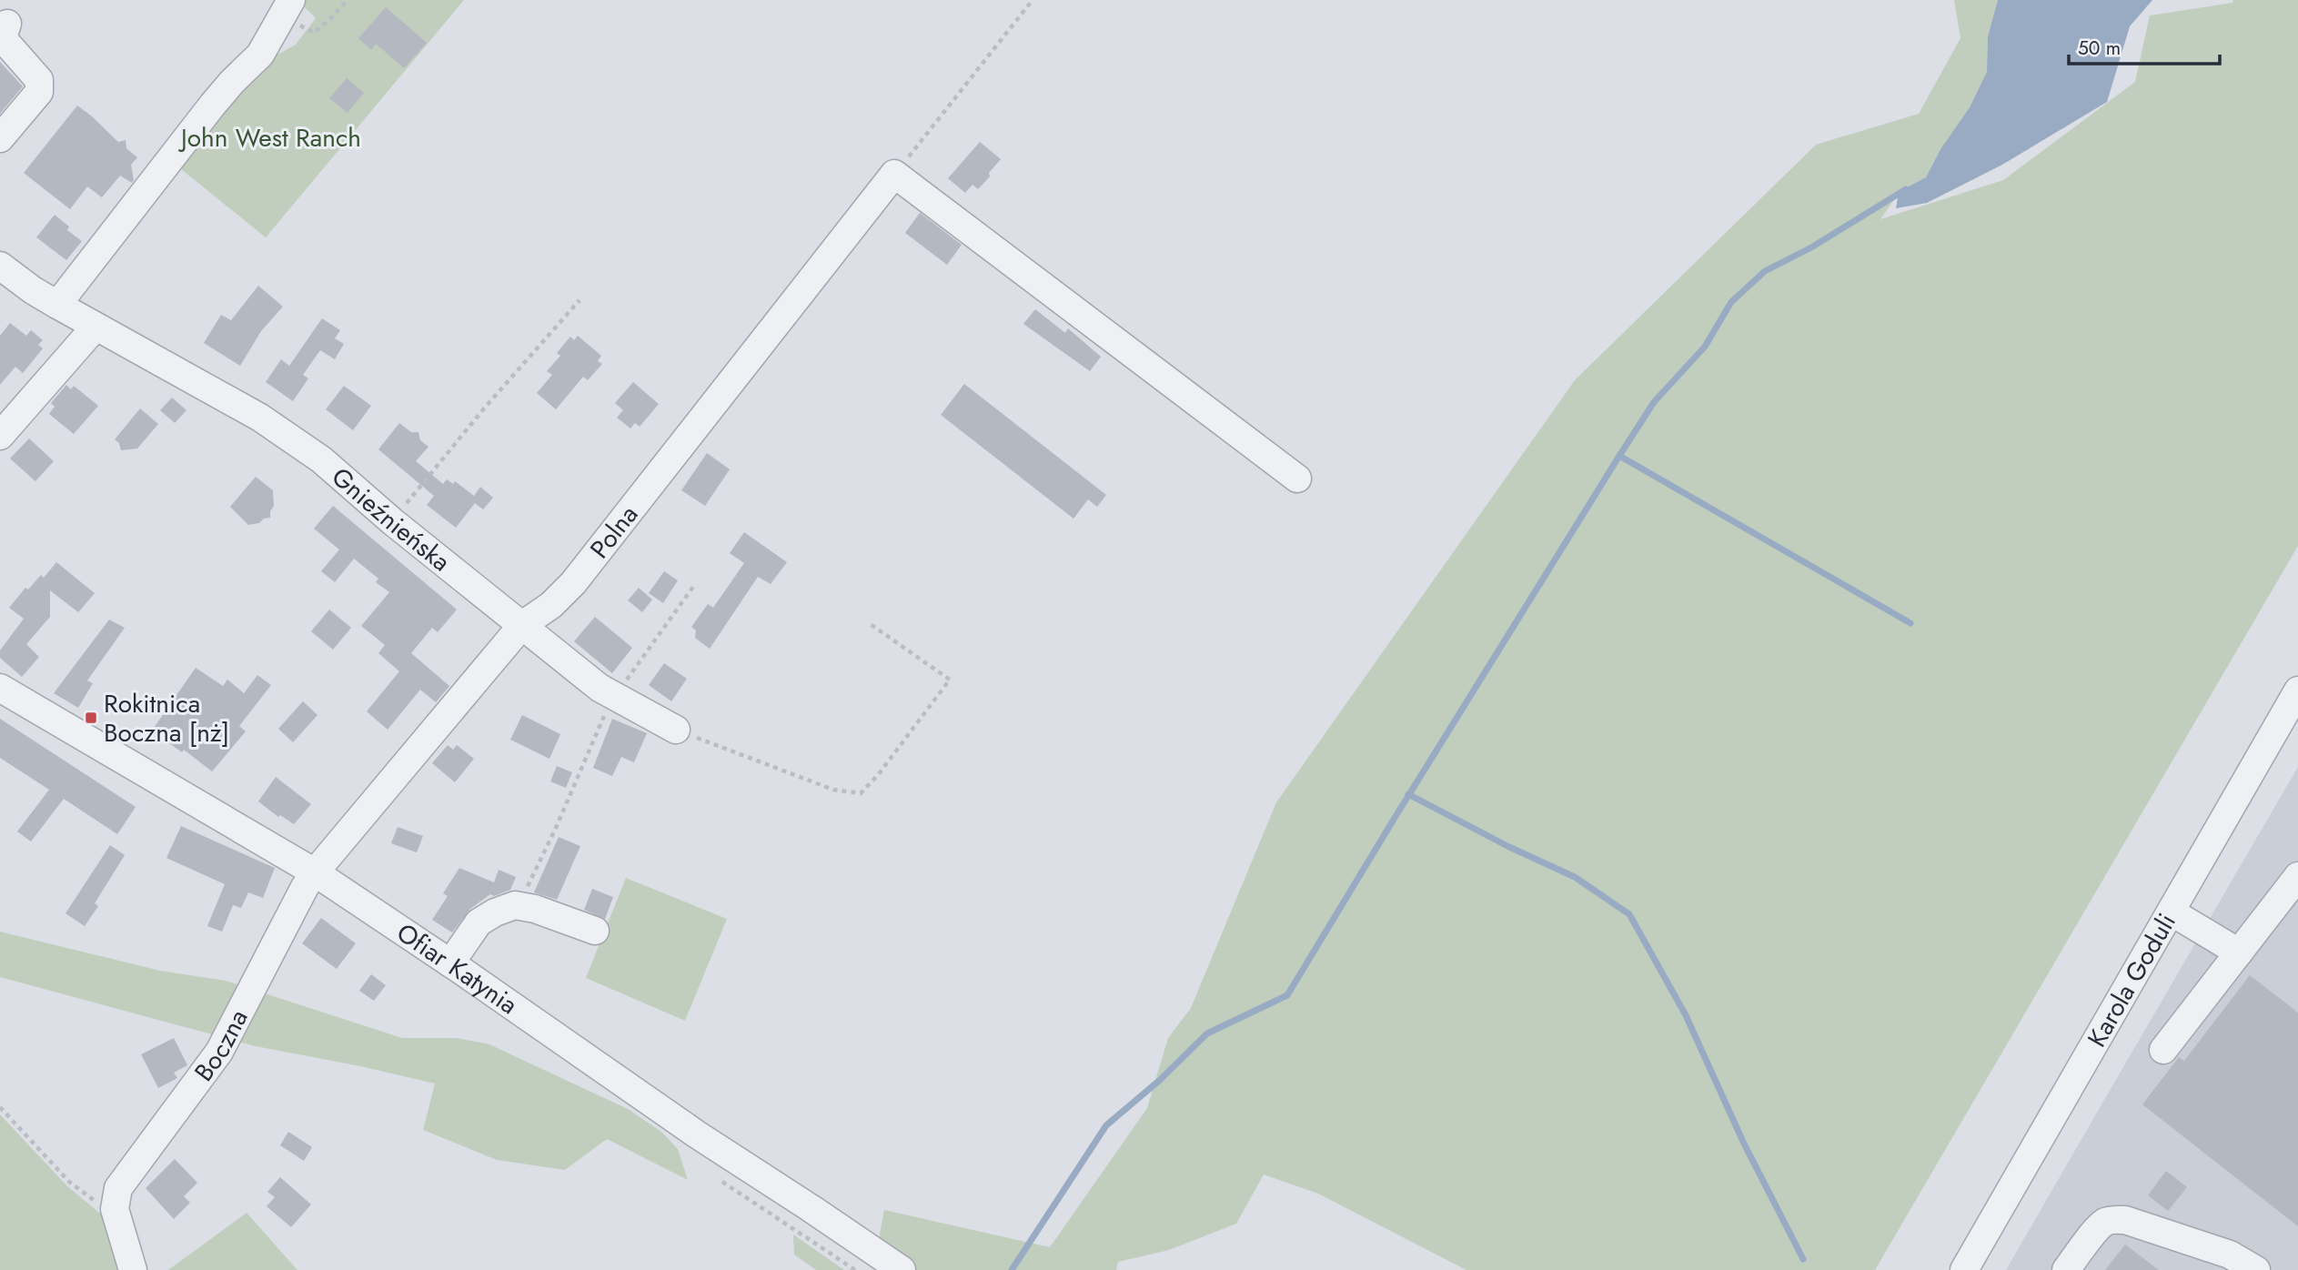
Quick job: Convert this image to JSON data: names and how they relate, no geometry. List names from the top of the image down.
{
  "streets": {
    "street": [
      "Gnieźnieńska",
      "Polna",
      "Ofiar Katynia",
      "Karola Goduli",
      "Boczna"
    ]
  },
  "crossings": [
    ["Gnieźnieńska", "Polna"],
    ["Polna", "Ofiar Katynia"],
    ["Polna", "Boczna"],
    ["Ofiar Katynia", "Boczna"]
  ],
  "parks": ["John West Ranch"],
  "places": {
    "transit": ["Rokitnica Boczna [nż]"]
  },
  "scale_bar": "50 m"
}
